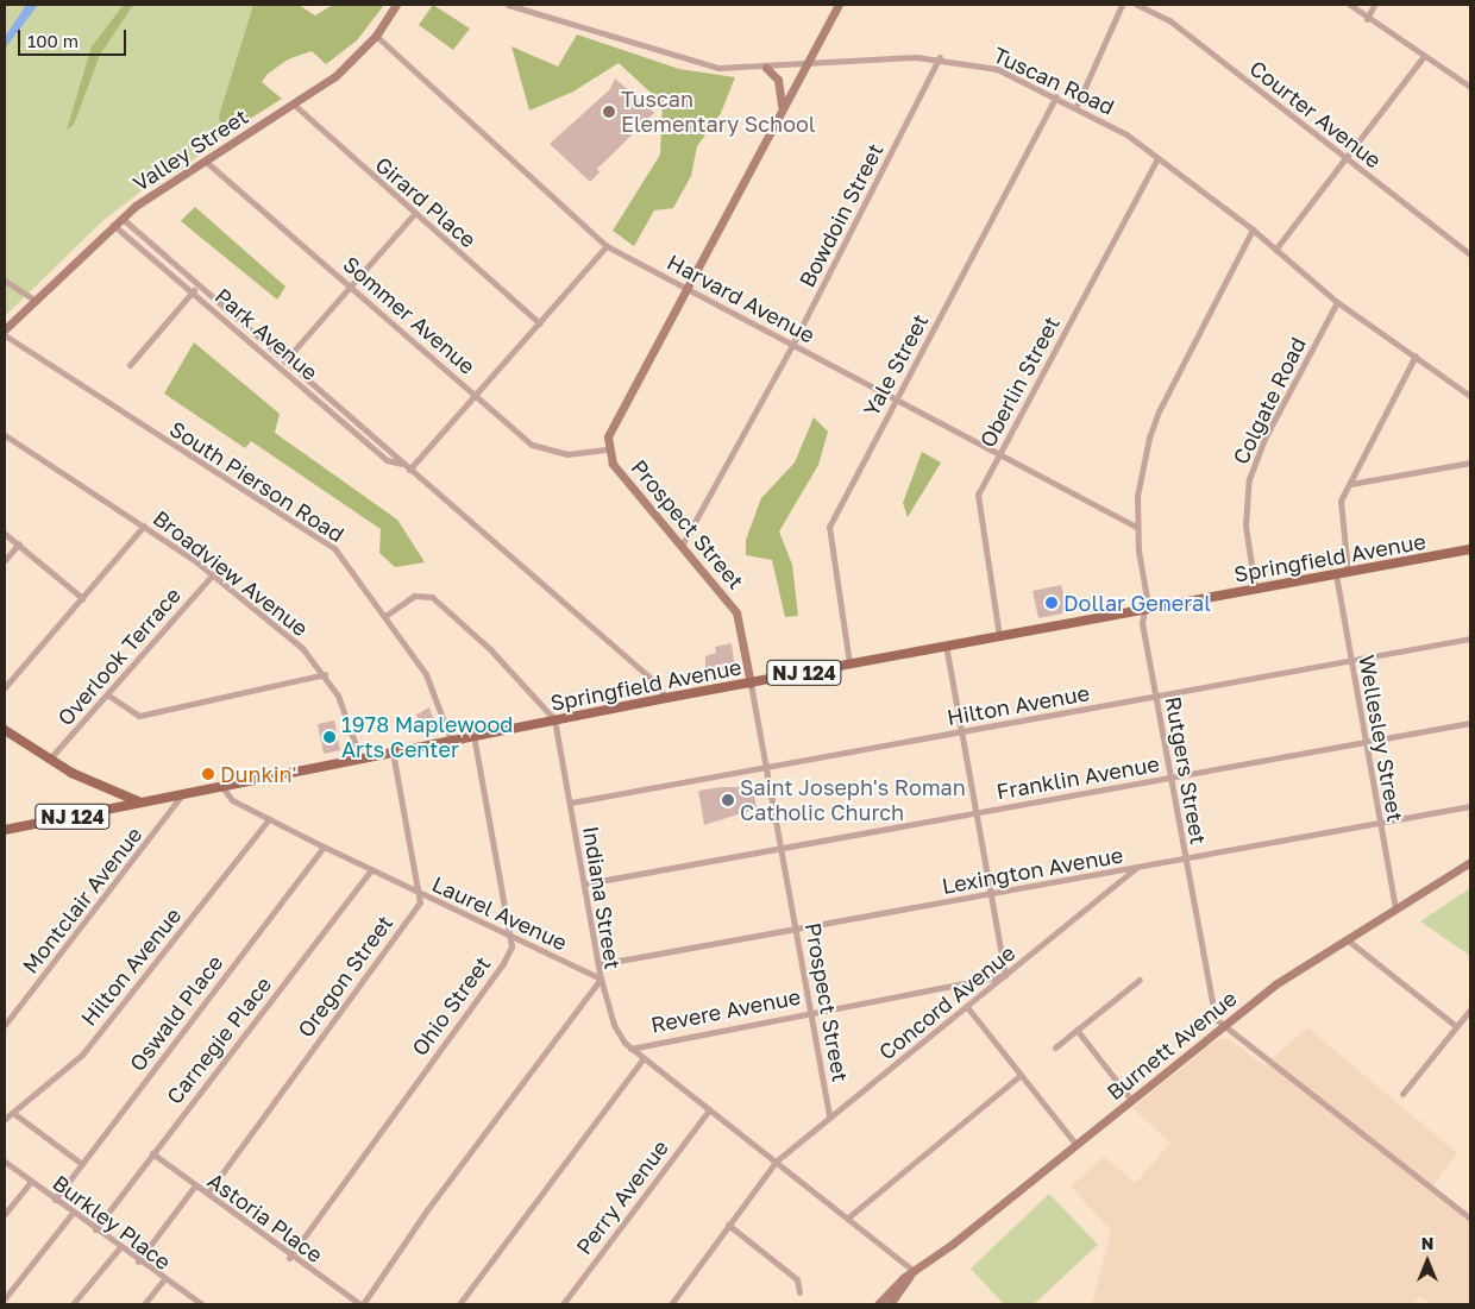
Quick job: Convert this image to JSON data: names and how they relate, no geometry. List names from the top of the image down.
{
  "streets": {
    "main road": ["Springfield Avenue", "NJ 124"],
    "street": [
      "Tuscan Road",
      "Courter Avenue",
      "Valley Street",
      "Girard Place",
      "Bowdoin Street",
      "Harvard Avenue",
      "Sommer Avenue",
      "Park Avenue",
      "Yale Street",
      "Oberlin Street",
      "Colgate Road",
      "South Pierson Road",
      "Prospect Street",
      "Broadview Avenue",
      "Overlook Terrace",
      "Hilton Avenue",
      "Wellesley Street",
      "Rutgers Street",
      "Franklin Avenue",
      "Lexington Avenue",
      "Indiana Street",
      "Montclair Avenue",
      "Laurel Avenue",
      "Oregon Street",
      "Concord Avenue",
      "Ohio Street",
      "Revere Avenue",
      "Oswald Place",
      "Carnegie Place",
      "Burnett Avenue",
      "Perry Avenue",
      "Astoria Place",
      "Burkley Place"
    ]
  },
  "crossings": [
    ["Tuscan Road", "Bowdoin Street"],
    ["Tuscan Road", "Yale Street"],
    ["Tuscan Road", "Oberlin Street"],
    ["Tuscan Road", "Colgate Road"],
    ["Tuscan Road", "Prospect Street"],
    ["Tuscan Road", "Rutgers Street"],
    ["Valley Street", "Girard Place"],
    ["Valley Street", "Harvard Avenue"],
    ["Valley Street", "Sommer Avenue"],
    ["Valley Street", "Park Avenue"],
    ["Bowdoin Street", "Harvard Avenue"],
    ["Bowdoin Street", "Prospect Street"],
    ["Harvard Avenue", "Yale Street"],
    ["Harvard Avenue", "Oberlin Street"],
    ["Harvard Avenue", "Prospect Street"],
    ["Harvard Avenue", "Rutgers Street"],
    ["Sommer Avenue", "Prospect Street"],
    ["Park Avenue", "Springfield Avenue"],
    ["Yale Street", "Springfield Avenue"],
    ["Oberlin Street", "Springfield Avenue"],
    ["Colgate Road", "Springfield Avenue"],
    ["South Pierson Road", "Springfield Avenue"],
    ["Prospect Street", "Springfield Avenue"],
    ["Prospect Street", "Hilton Avenue"],
    ["Prospect Street", "Franklin Avenue"],
    ["Prospect Street", "Lexington Avenue"],
    ["Prospect Street", "Concord Avenue"],
    ["Prospect Street", "Revere Avenue"],
    ["Springfield Avenue", "Broadview Avenue"],
    ["Springfield Avenue", "Wellesley Street"],
    ["Springfield Avenue", "Rutgers Street"],
    ["Springfield Avenue", "Indiana Street"],
    ["Springfield Avenue", "Montclair Avenue"],
    ["Springfield Avenue", "Laurel Avenue"],
    ["Broadview Avenue", "Overlook Terrace"],
    ["Hilton Avenue", "Wellesley Street"],
    ["Hilton Avenue", "Rutgers Street"],
    ["Hilton Avenue", "Indiana Street"],
    ["Hilton Avenue", "Laurel Avenue"],
    ["Wellesley Street", "Franklin Avenue"],
    ["Wellesley Street", "Lexington Avenue"],
    ["Wellesley Street", "Burnett Avenue"],
    ["Rutgers Street", "Franklin Avenue"],
    ["Rutgers Street", "Lexington Avenue"],
    ["Rutgers Street", "Burnett Avenue"],
    ["Franklin Avenue", "Indiana Street"],
    ["Lexington Avenue", "Indiana Street"],
    ["Lexington Avenue", "Concord Avenue"],
    ["Indiana Street", "Laurel Avenue"],
    ["Indiana Street", "Astoria Place"],
    ["Laurel Avenue", "Oregon Street"],
    ["Laurel Avenue", "Ohio Street"],
    ["Laurel Avenue", "Oswald Place"],
    ["Laurel Avenue", "Carnegie Place"],
    ["Oregon Street", "Astoria Place"],
    ["Concord Avenue", "Revere Avenue"],
    ["Ohio Street", "Astoria Place"],
    ["Oswald Place", "Burkley Place"],
    ["Carnegie Place", "Astoria Place"],
    ["Carnegie Place", "Burkley Place"]
  ],
  "places": [
    "Tuscan Elementary School",
    "Dollar General",
    "1978 Maplewood Arts Center",
    "Dunkin'",
    "Saint Joseph's Roman Catholic Church"
  ],
  "scale_bar": "100 m",
  "north": "top"
}
